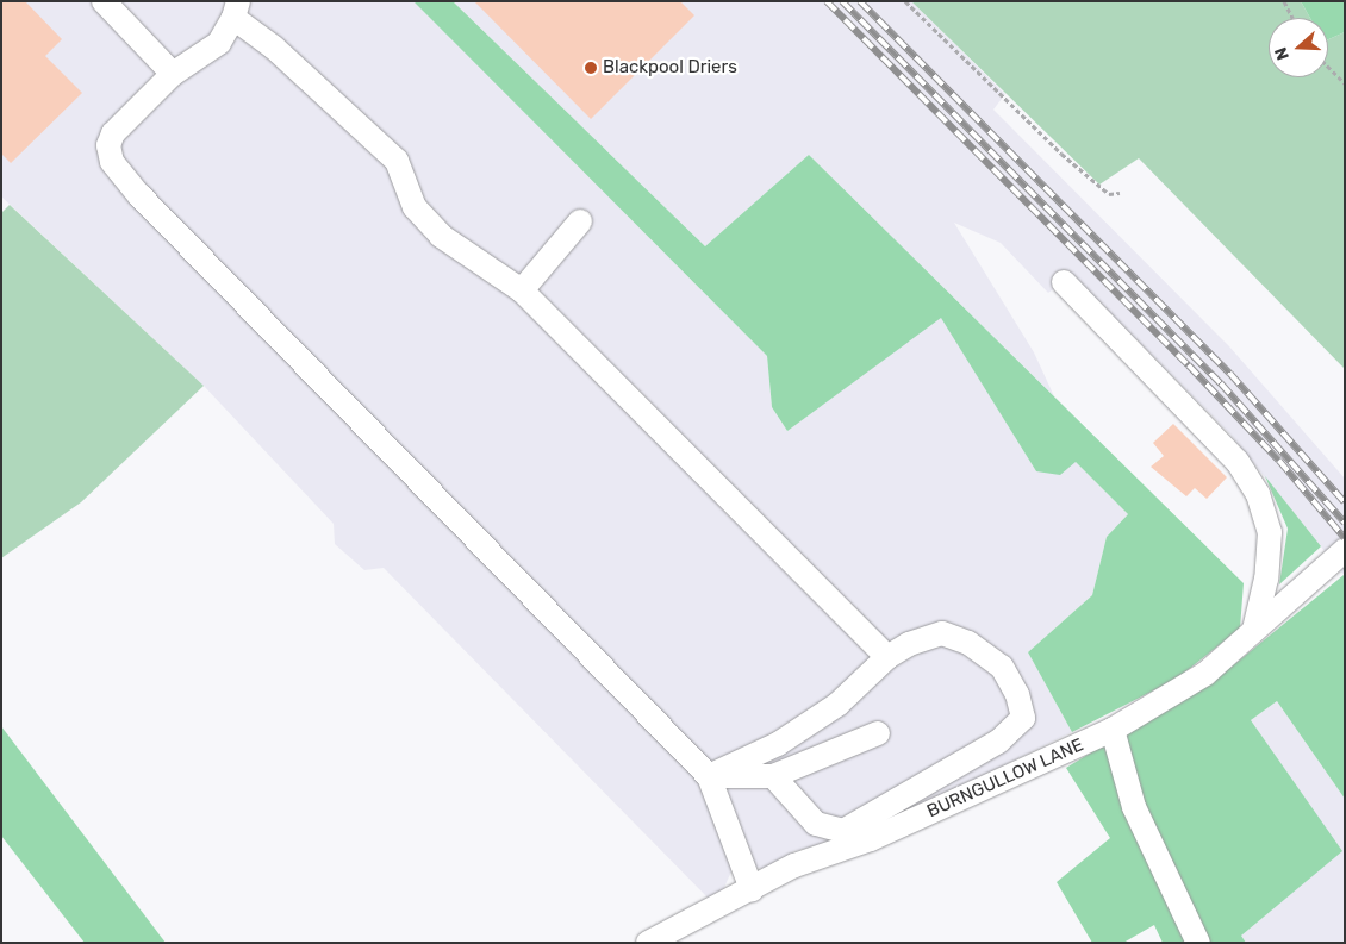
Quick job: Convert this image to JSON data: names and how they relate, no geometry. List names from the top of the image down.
{
  "streets": {
    "street": ["BURNGULLOW LANE"]
  },
  "places": ["Blackpool Driers"],
  "north": "left"
}
